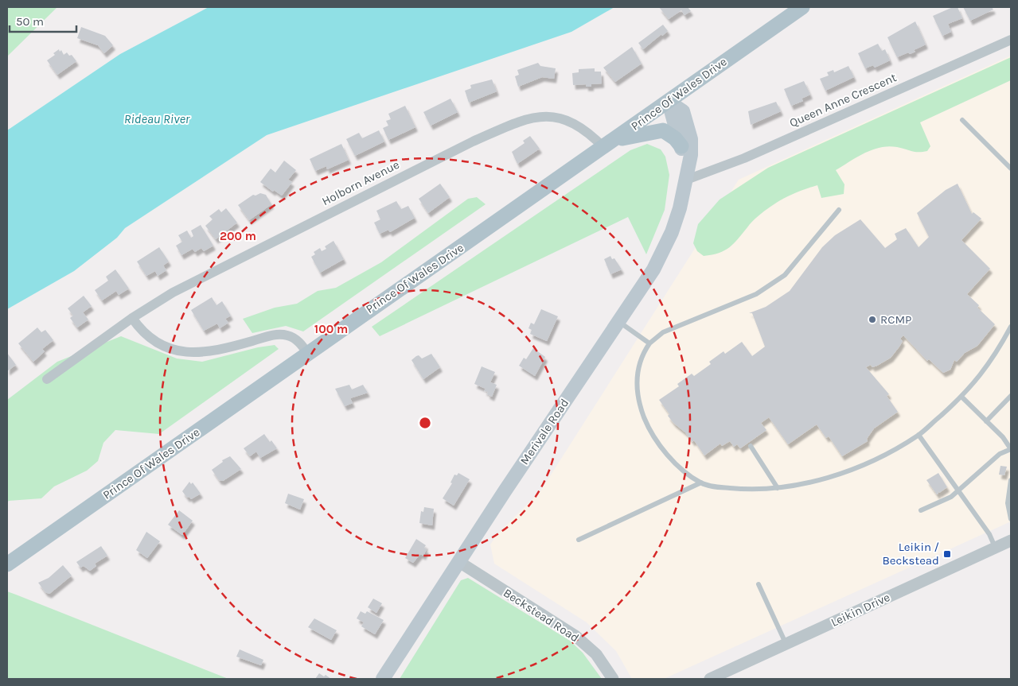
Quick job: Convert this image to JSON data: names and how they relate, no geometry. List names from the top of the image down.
{
  "streets": {
    "main road": ["Prince Of Wales Drive", "Merivale Road"],
    "street": [
      "Queen Anne Crescent",
      "Holborn Avenue",
      "Leikin Drive",
      "Beckstead Road"
    ]
  },
  "crossings": [
    ["Prince Of Wales Drive", "Holborn Avenue"],
    ["Prince Of Wales Drive", "Merivale Road"],
    ["Queen Anne Crescent", "Merivale Road"],
    ["Merivale Road", "Beckstead Road"]
  ],
  "water": ["Rideau River"],
  "places": {
    "other": ["RCMP"],
    "transit": ["Leikin / Beckstead"]
  },
  "scale_bar": "50 m",
  "rings": ["200 m", "100 m"]
}
